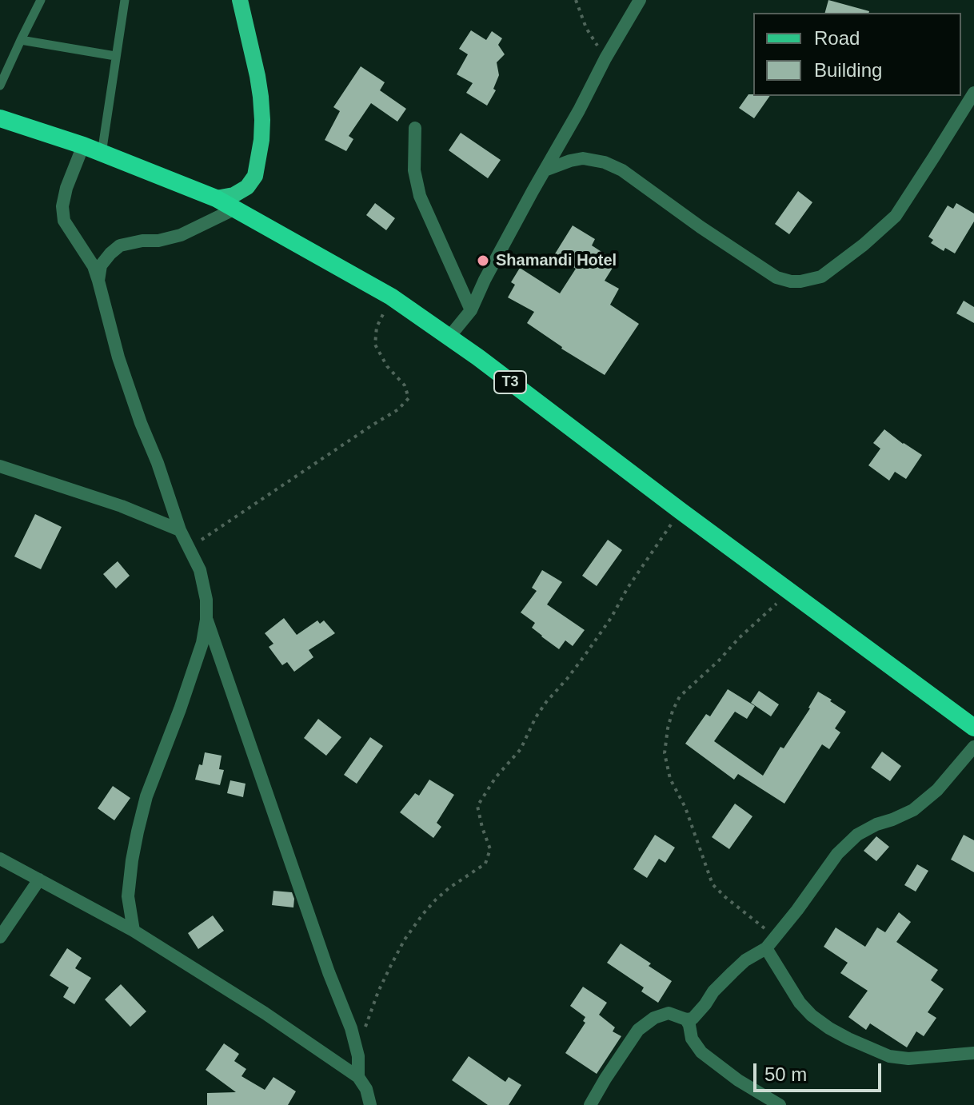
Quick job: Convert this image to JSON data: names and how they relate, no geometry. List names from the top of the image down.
{
  "streets": {
    "highway": ["T3"]
  },
  "places": ["Shamandi Hotel"],
  "legend": ["Road", "Building"],
  "scale_bar": "50 m"
}
